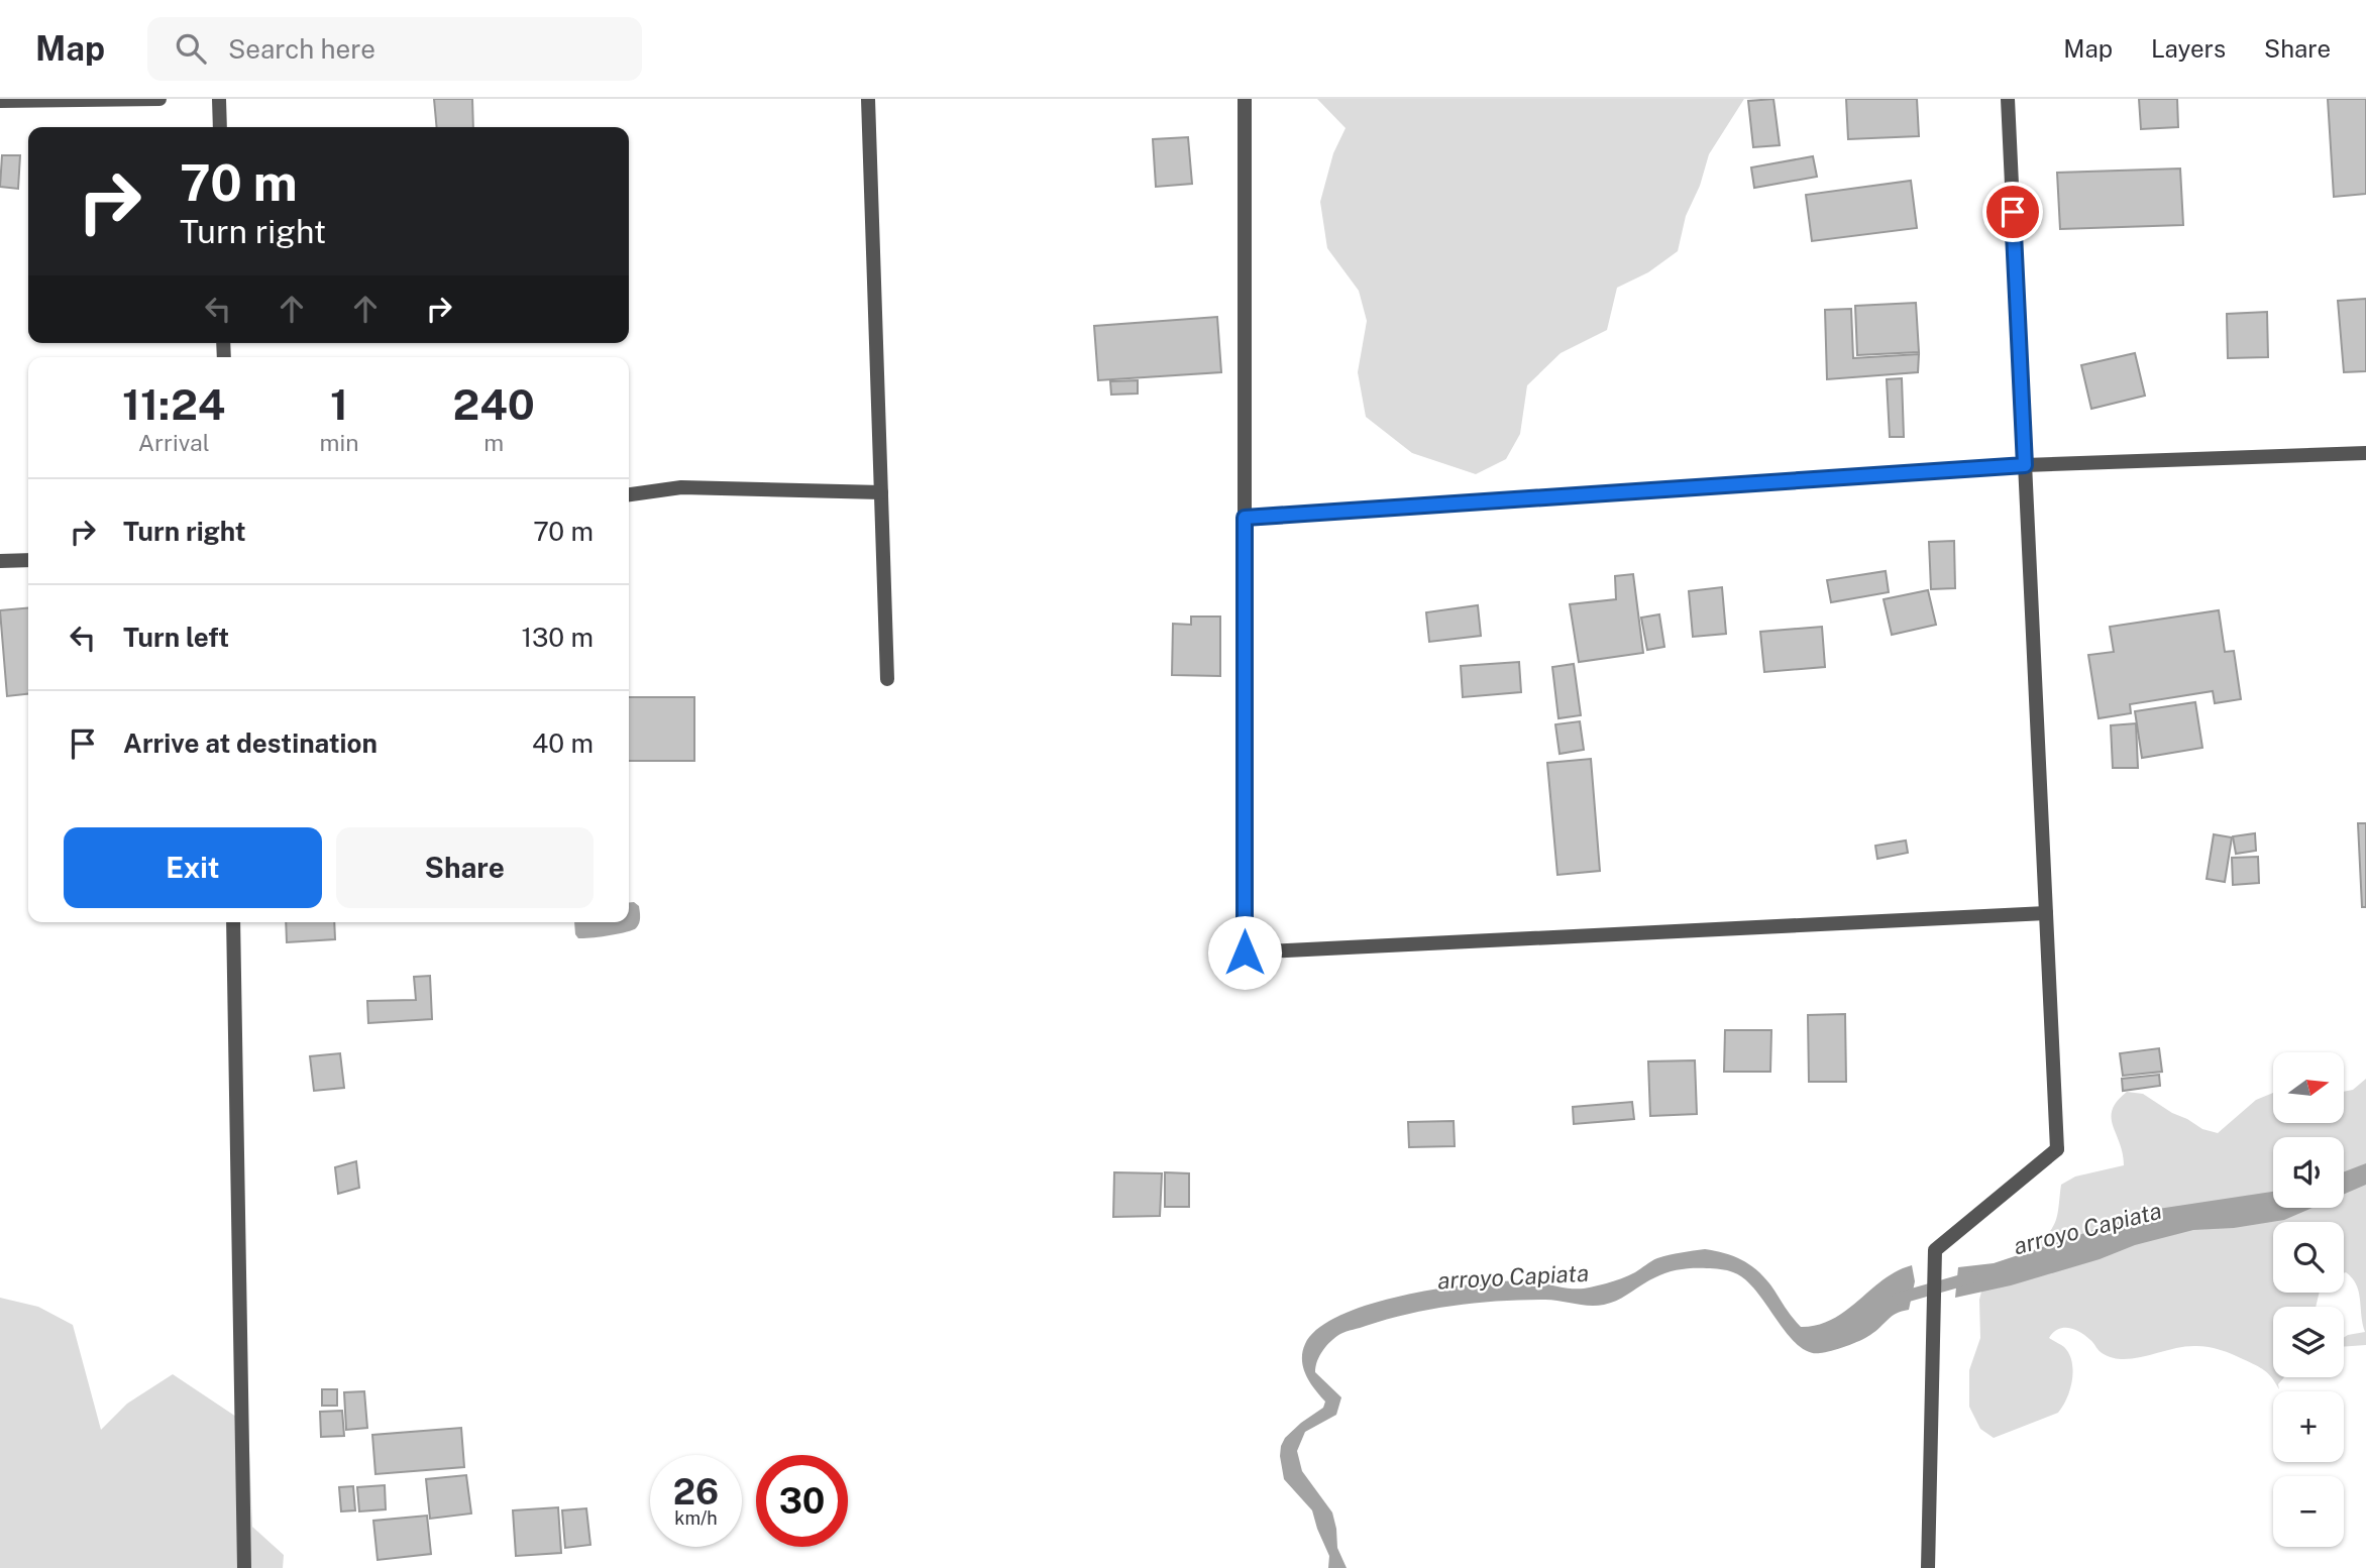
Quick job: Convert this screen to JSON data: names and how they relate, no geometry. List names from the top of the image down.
{
  "water": ["arroyo Capiata"],
  "north": "right",
  "page": {
    "header": "Map",
    "search": "Search here",
    "nav": ["Map", "Layers", "Share"],
    "turn": ["70 m", "Turn right"],
    "eta": [
      "11:24",
      "Arrival",
      "1",
      "min",
      "240",
      "m"
    ],
    "list": [
      {
        "name": "Turn right",
        "value": "70 m"
      },
      {
        "name": "Turn left",
        "value": "130 m"
      },
      {
        "name": "Arrive at destination",
        "value": "40 m"
      }
    ],
    "buttons": ["Exit", "Share"],
    "map_buttons": ["+", "−"],
    "speed": "26 km/h",
    "limit": "30"
  }
}
